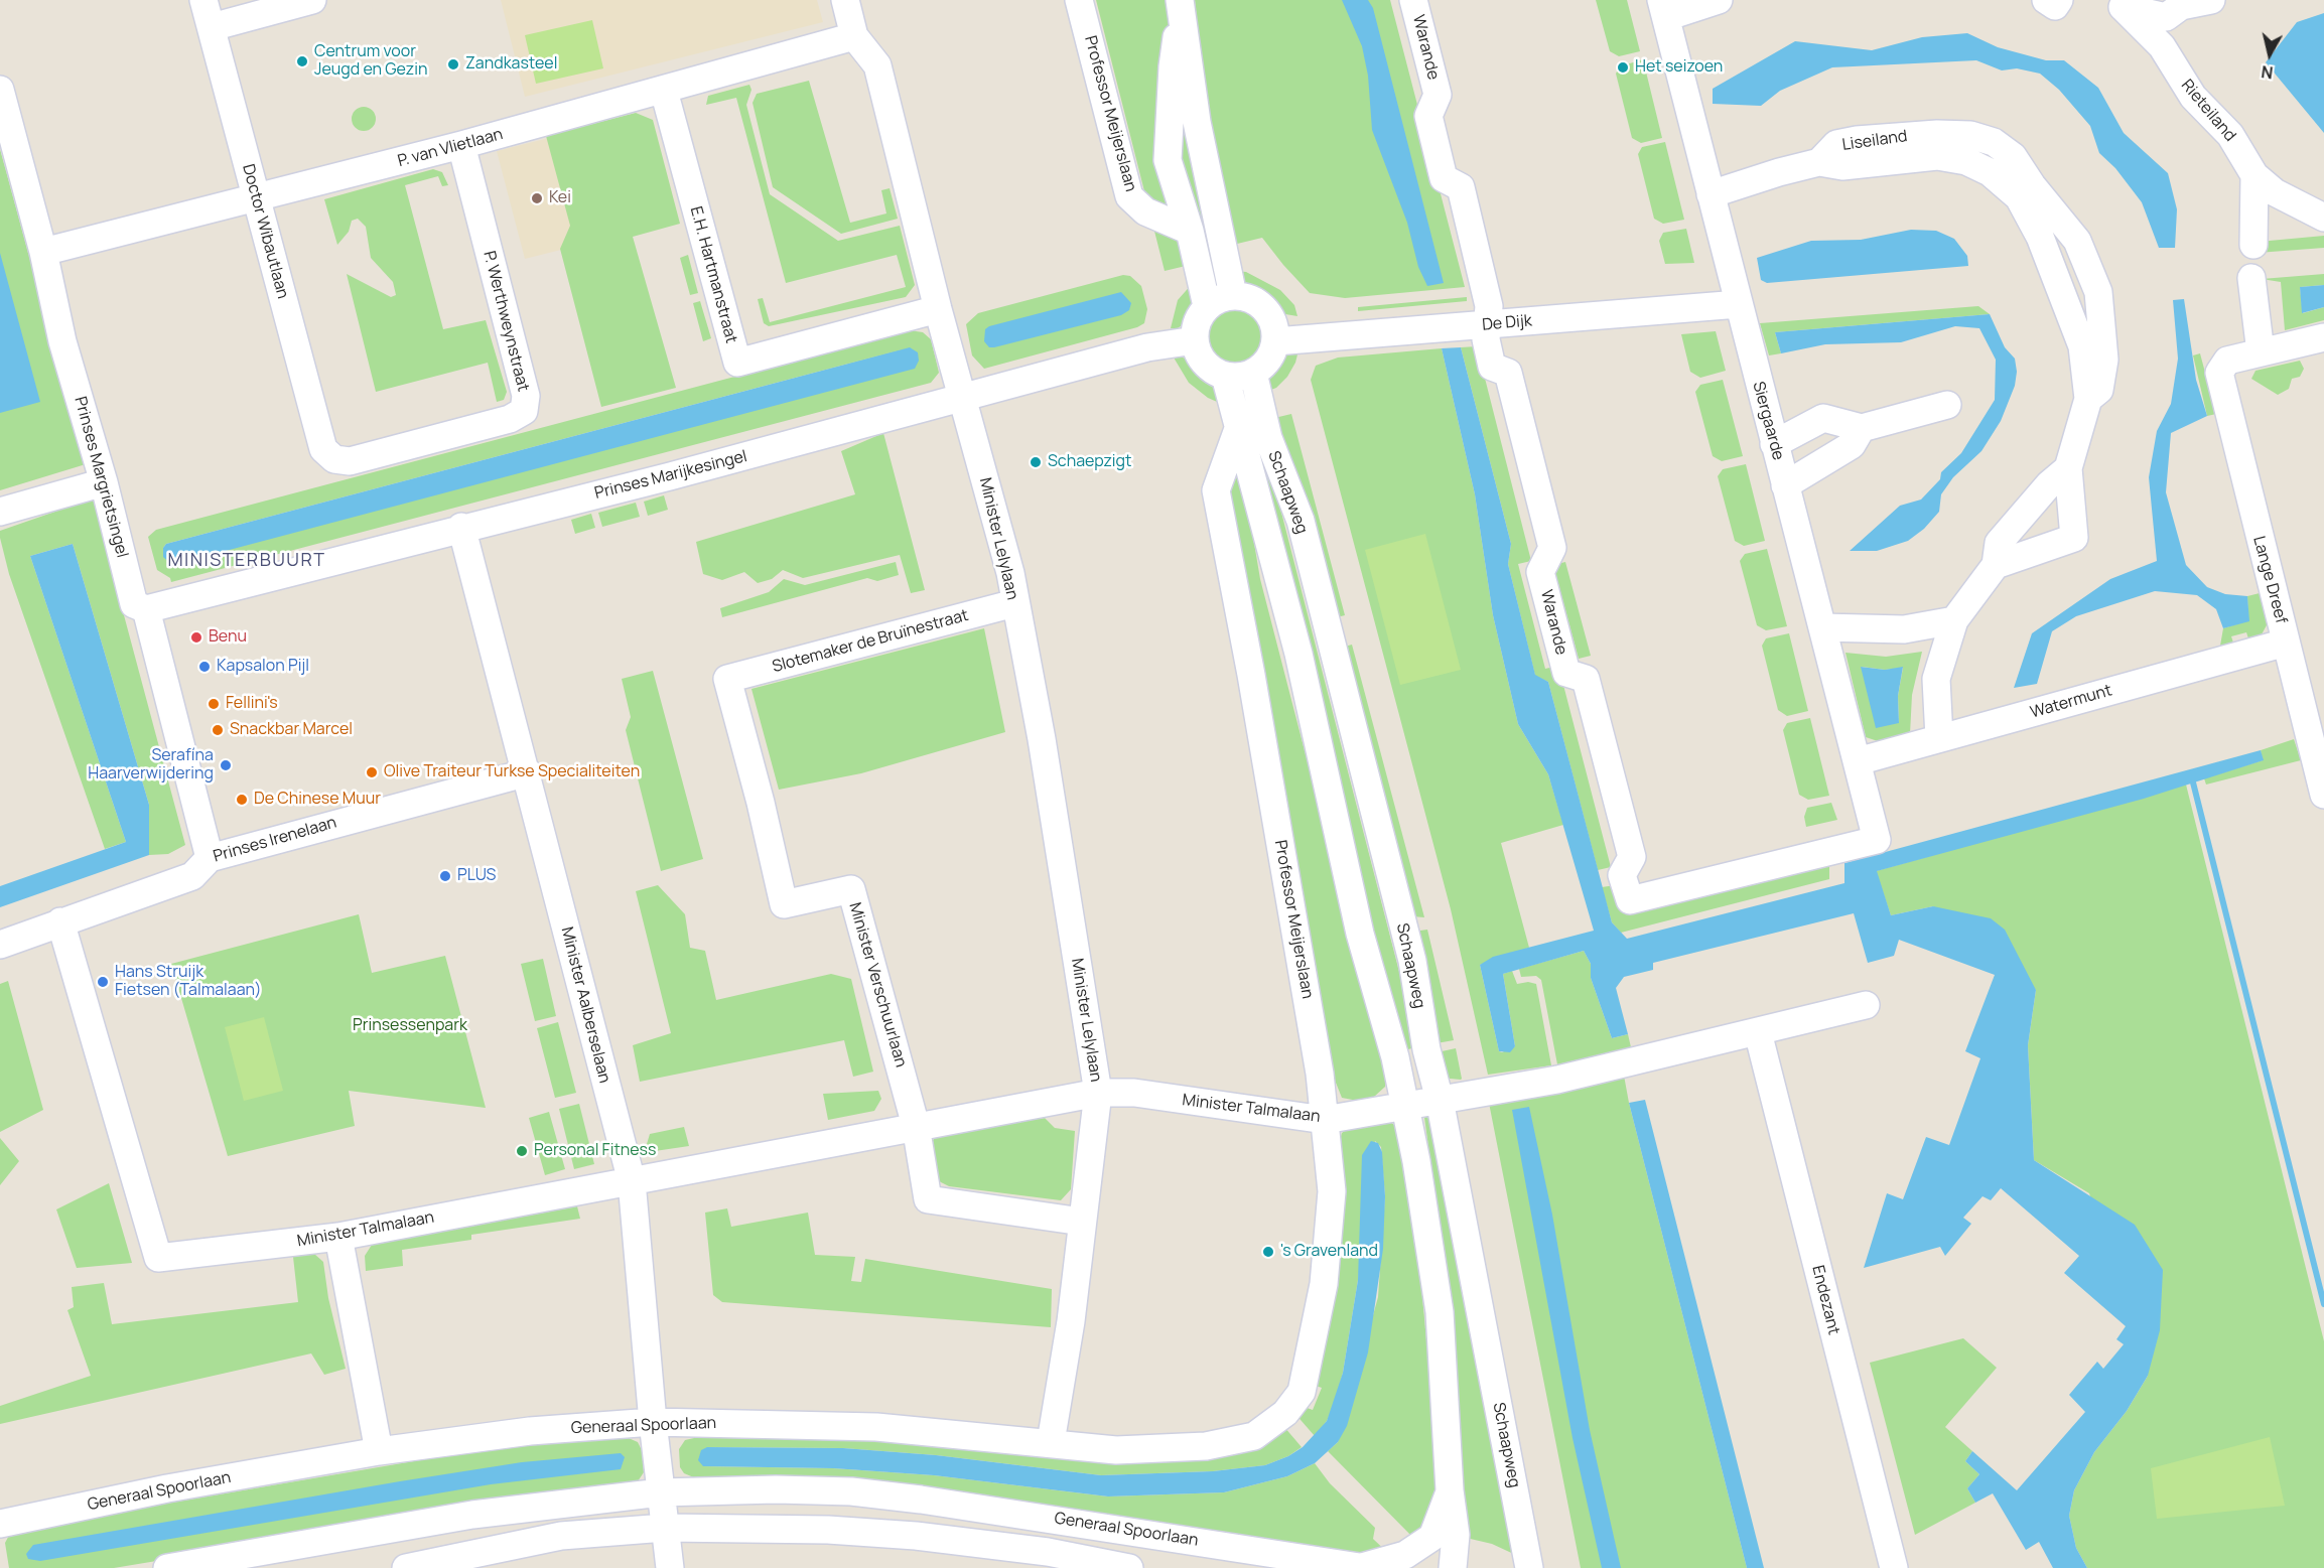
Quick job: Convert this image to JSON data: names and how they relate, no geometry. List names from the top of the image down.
{
  "streets": {
    "street": [
      "Warande",
      "Rieteiland",
      "Professor Meijerslaan",
      "Liseiland",
      "P. van Vlietlaan",
      "Doctor Wibautlaan",
      "E.H. Hartmanstraat",
      "P. Werthweynstraat",
      "De Dijk",
      "Siergaarde",
      "Prinses Marijkesingel",
      "Prinses Margrietsingel",
      "Schaapweg",
      "Minister Lelylaan",
      "Lange Dreef",
      "Slotemaker de Bruïnestraat",
      "Watermunt",
      "Prinses Irenelaan",
      "Minister Verschuurlaan",
      "Minister Aalberselaan",
      "Minister Talmalaan",
      "Endezant",
      "Generaal Spoorlaan"
    ]
  },
  "crossings": [
    ["Warande", "De Dijk"],
    ["Warande", "Siergaarde"],
    ["Professor Meijerslaan", "Schaapweg"],
    ["Professor Meijerslaan", "Minister Talmalaan"],
    ["Professor Meijerslaan", "Generaal Spoorlaan"],
    ["Liseiland", "Siergaarde"],
    ["P. van Vlietlaan", "Doctor Wibautlaan"],
    ["P. van Vlietlaan", "E.H. Hartmanstraat"],
    ["P. van Vlietlaan", "P. Werthweynstraat"],
    ["P. van Vlietlaan", "Prinses Margrietsingel"],
    ["P. van Vlietlaan", "Minister Lelylaan"],
    ["Doctor Wibautlaan", "P. Werthweynstraat"],
    ["E.H. Hartmanstraat", "Minister Lelylaan"],
    ["De Dijk", "Siergaarde"],
    ["De Dijk", "Prinses Marijkesingel"],
    ["De Dijk", "Schaapweg"],
    ["Siergaarde", "Watermunt"],
    ["Prinses Marijkesingel", "Prinses Margrietsingel"],
    ["Prinses Marijkesingel", "Schaapweg"],
    ["Prinses Marijkesingel", "Minister Lelylaan"],
    ["Prinses Marijkesingel", "Minister Aalberselaan"],
    ["Prinses Margrietsingel", "Prinses Irenelaan"],
    ["Schaapweg", "Minister Talmalaan"],
    ["Schaapweg", "Generaal Spoorlaan"],
    ["Minister Lelylaan", "Slotemaker de Bruïnestraat"],
    ["Minister Lelylaan", "Minister Talmalaan"],
    ["Lange Dreef", "Watermunt"],
    ["Slotemaker de Bruïnestraat", "Minister Verschuurlaan"],
    ["Prinses Irenelaan", "Minister Aalberselaan"],
    ["Prinses Irenelaan", "Minister Talmalaan"],
    ["Minister Verschuurlaan", "Minister Talmalaan"],
    ["Minister Aalberselaan", "Minister Talmalaan"],
    ["Minister Aalberselaan", "Generaal Spoorlaan"]
  ],
  "districts": ["MINISTERBUURT"],
  "parks": ["Prinsessenpark"],
  "places": [
    "Centrum voor Jeugd en Gezin",
    "Zandkasteel",
    "Het seizoen",
    "Kei",
    "Schaepzigt",
    "Benu",
    "Kapsalon Pijl",
    "Fellini's",
    "Snackbar Marcel",
    "Serafína Haarverwijdering",
    "Olive Traiteur Turkse Specialiteiten",
    "De Chinese Muur",
    "PLUS",
    "Hans Struijk Fietsen (Talmalaan)",
    "Personal Fitness",
    "'s Gravenland"
  ],
  "north": "bottom"
}
